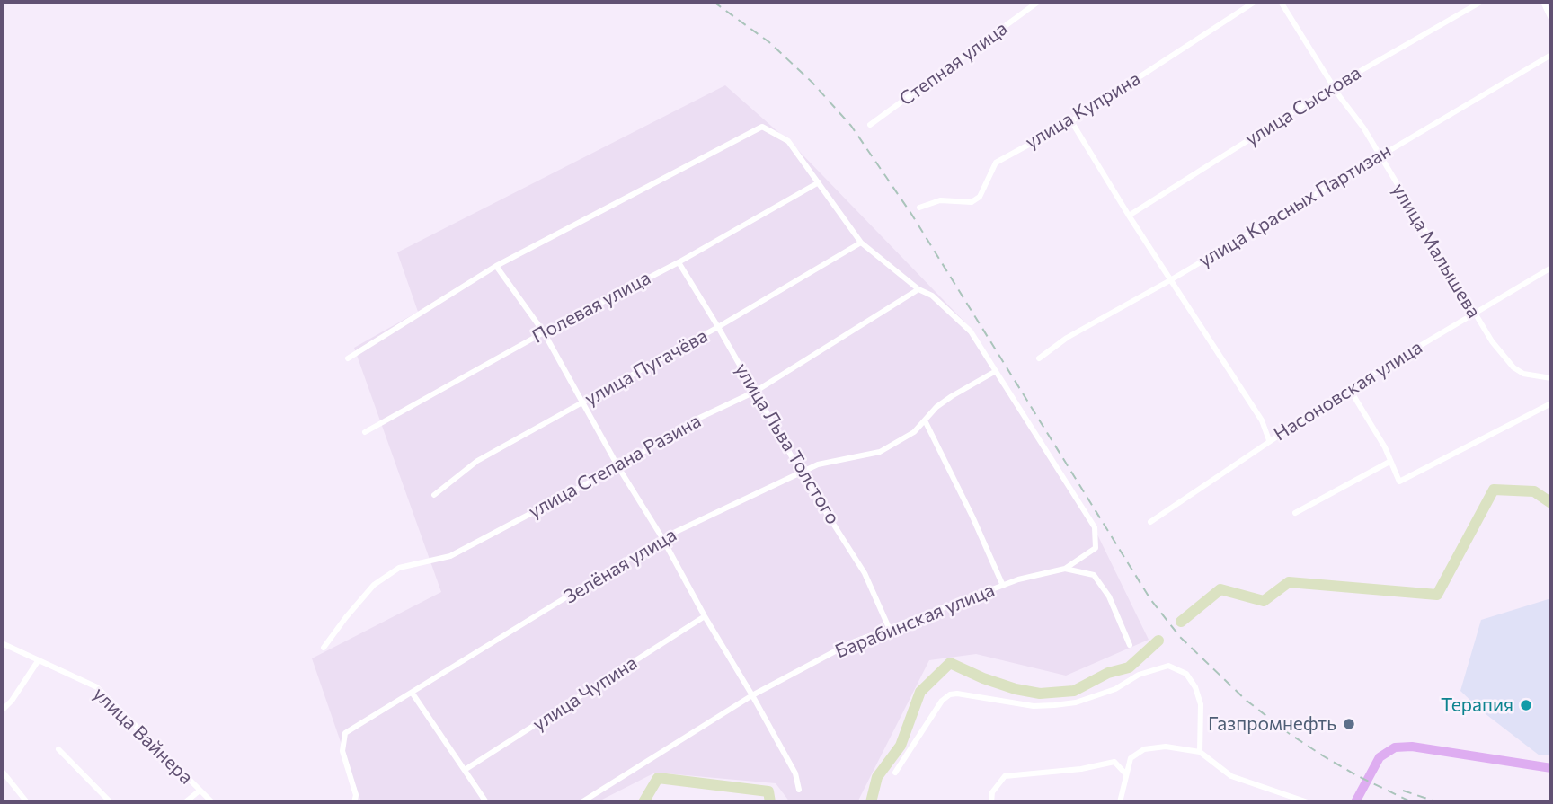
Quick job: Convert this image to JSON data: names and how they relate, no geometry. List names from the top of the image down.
{
  "streets": {
    "street": [
      "Степная улица",
      "улица Сыскова",
      "улица Куприна",
      "улица Красных Партизан",
      "улица Малышева",
      "Полевая улица",
      "улица Пугачёва",
      "Насоновская улица",
      "улица Льва Толстого",
      "улица Степана Разина",
      "Зелёная улица",
      "Барабинская улица",
      "улица Чупина",
      "улица Вайнера"
    ]
  },
  "crossings": [
    ["улица Сыскова", "улица Малышева"],
    ["улица Красных Партизан", "улица Малышева"],
    ["улица Малышева", "Насоновская улица"],
    ["Полевая улица", "улица Льва Толстого"],
    ["улица Пугачёва", "улица Льва Толстого"],
    ["улица Льва Толстого", "улица Степана Разина"],
    ["улица Льва Толстого", "Зелёная улица"],
    ["улица Льва Толстого", "Барабинская улица"]
  ],
  "places": ["Терапия", "Газпромнефть"]
}
